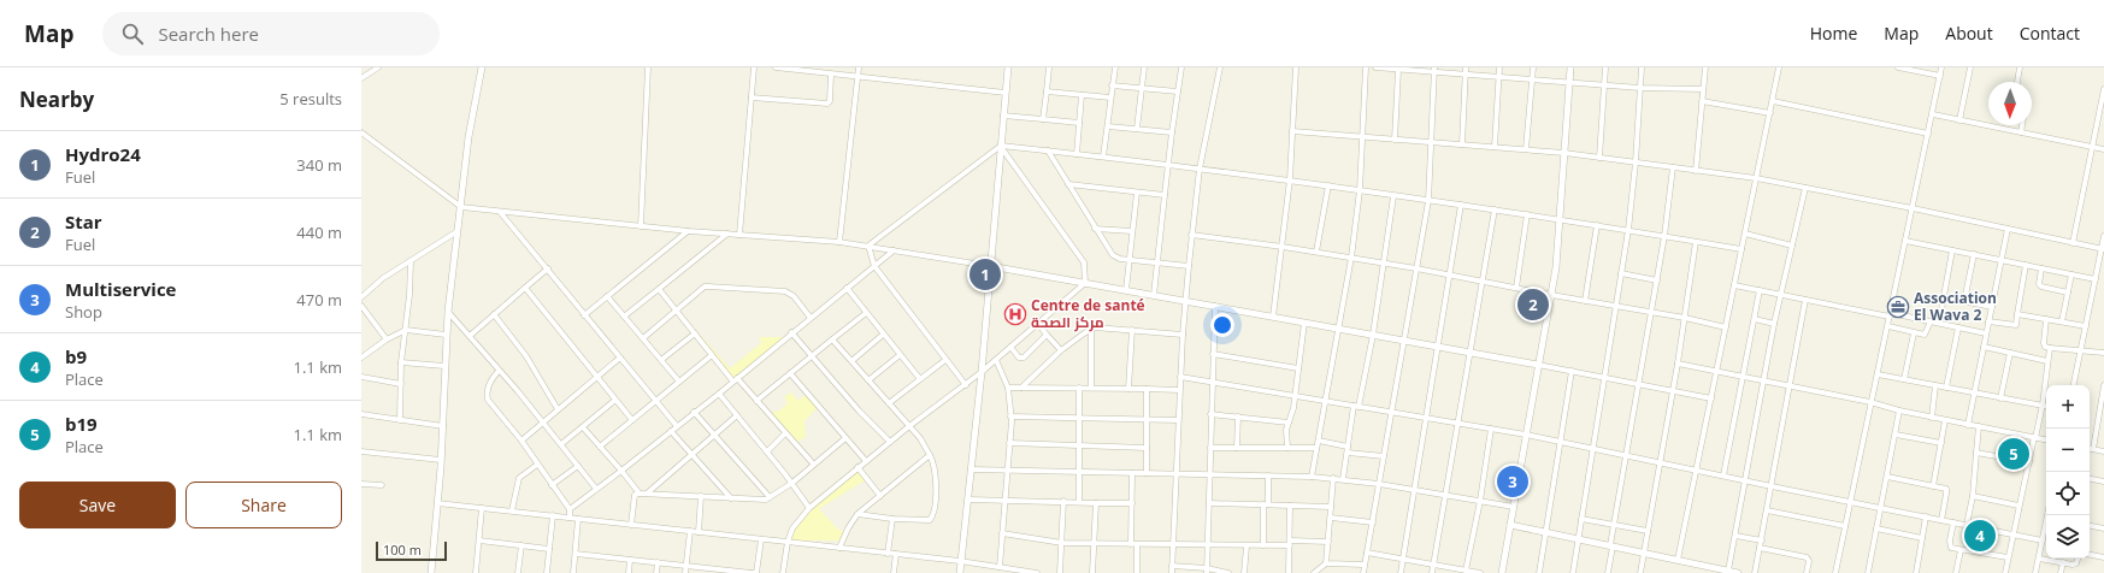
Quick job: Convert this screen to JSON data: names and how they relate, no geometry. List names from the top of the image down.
{
  "places": {
    "office": ["Association El Wava 2"],
    "hospital": ["Centre de santé مركز الصحة"]
  },
  "scale_bar": "100 m",
  "north": "bottom",
  "page": {
    "header": "Map",
    "search": "Search here",
    "nav": [
      "Home",
      "Map",
      "About",
      "Contact"
    ],
    "heading": ["Nearby", "5 results"],
    "list": [
      {
        "mark": "1",
        "name": "Hydro24",
        "note": "Fuel",
        "value": "340 m"
      },
      {
        "mark": "2",
        "name": "Star",
        "note": "Fuel",
        "value": "440 m"
      },
      {
        "mark": "3",
        "name": "Multiservice",
        "note": "Shop",
        "value": "470 m"
      },
      {
        "mark": "4",
        "name": "b9",
        "note": "Place",
        "value": "1.1 km"
      },
      {
        "mark": "5",
        "name": "b19",
        "note": "Place",
        "value": "1.1 km"
      }
    ],
    "pins": [
      "1",
      "2",
      "5",
      "3",
      "4"
    ],
    "map_buttons": ["+", "−"],
    "buttons": ["Save", "Share"],
    "scale": "100 m"
  }
}
